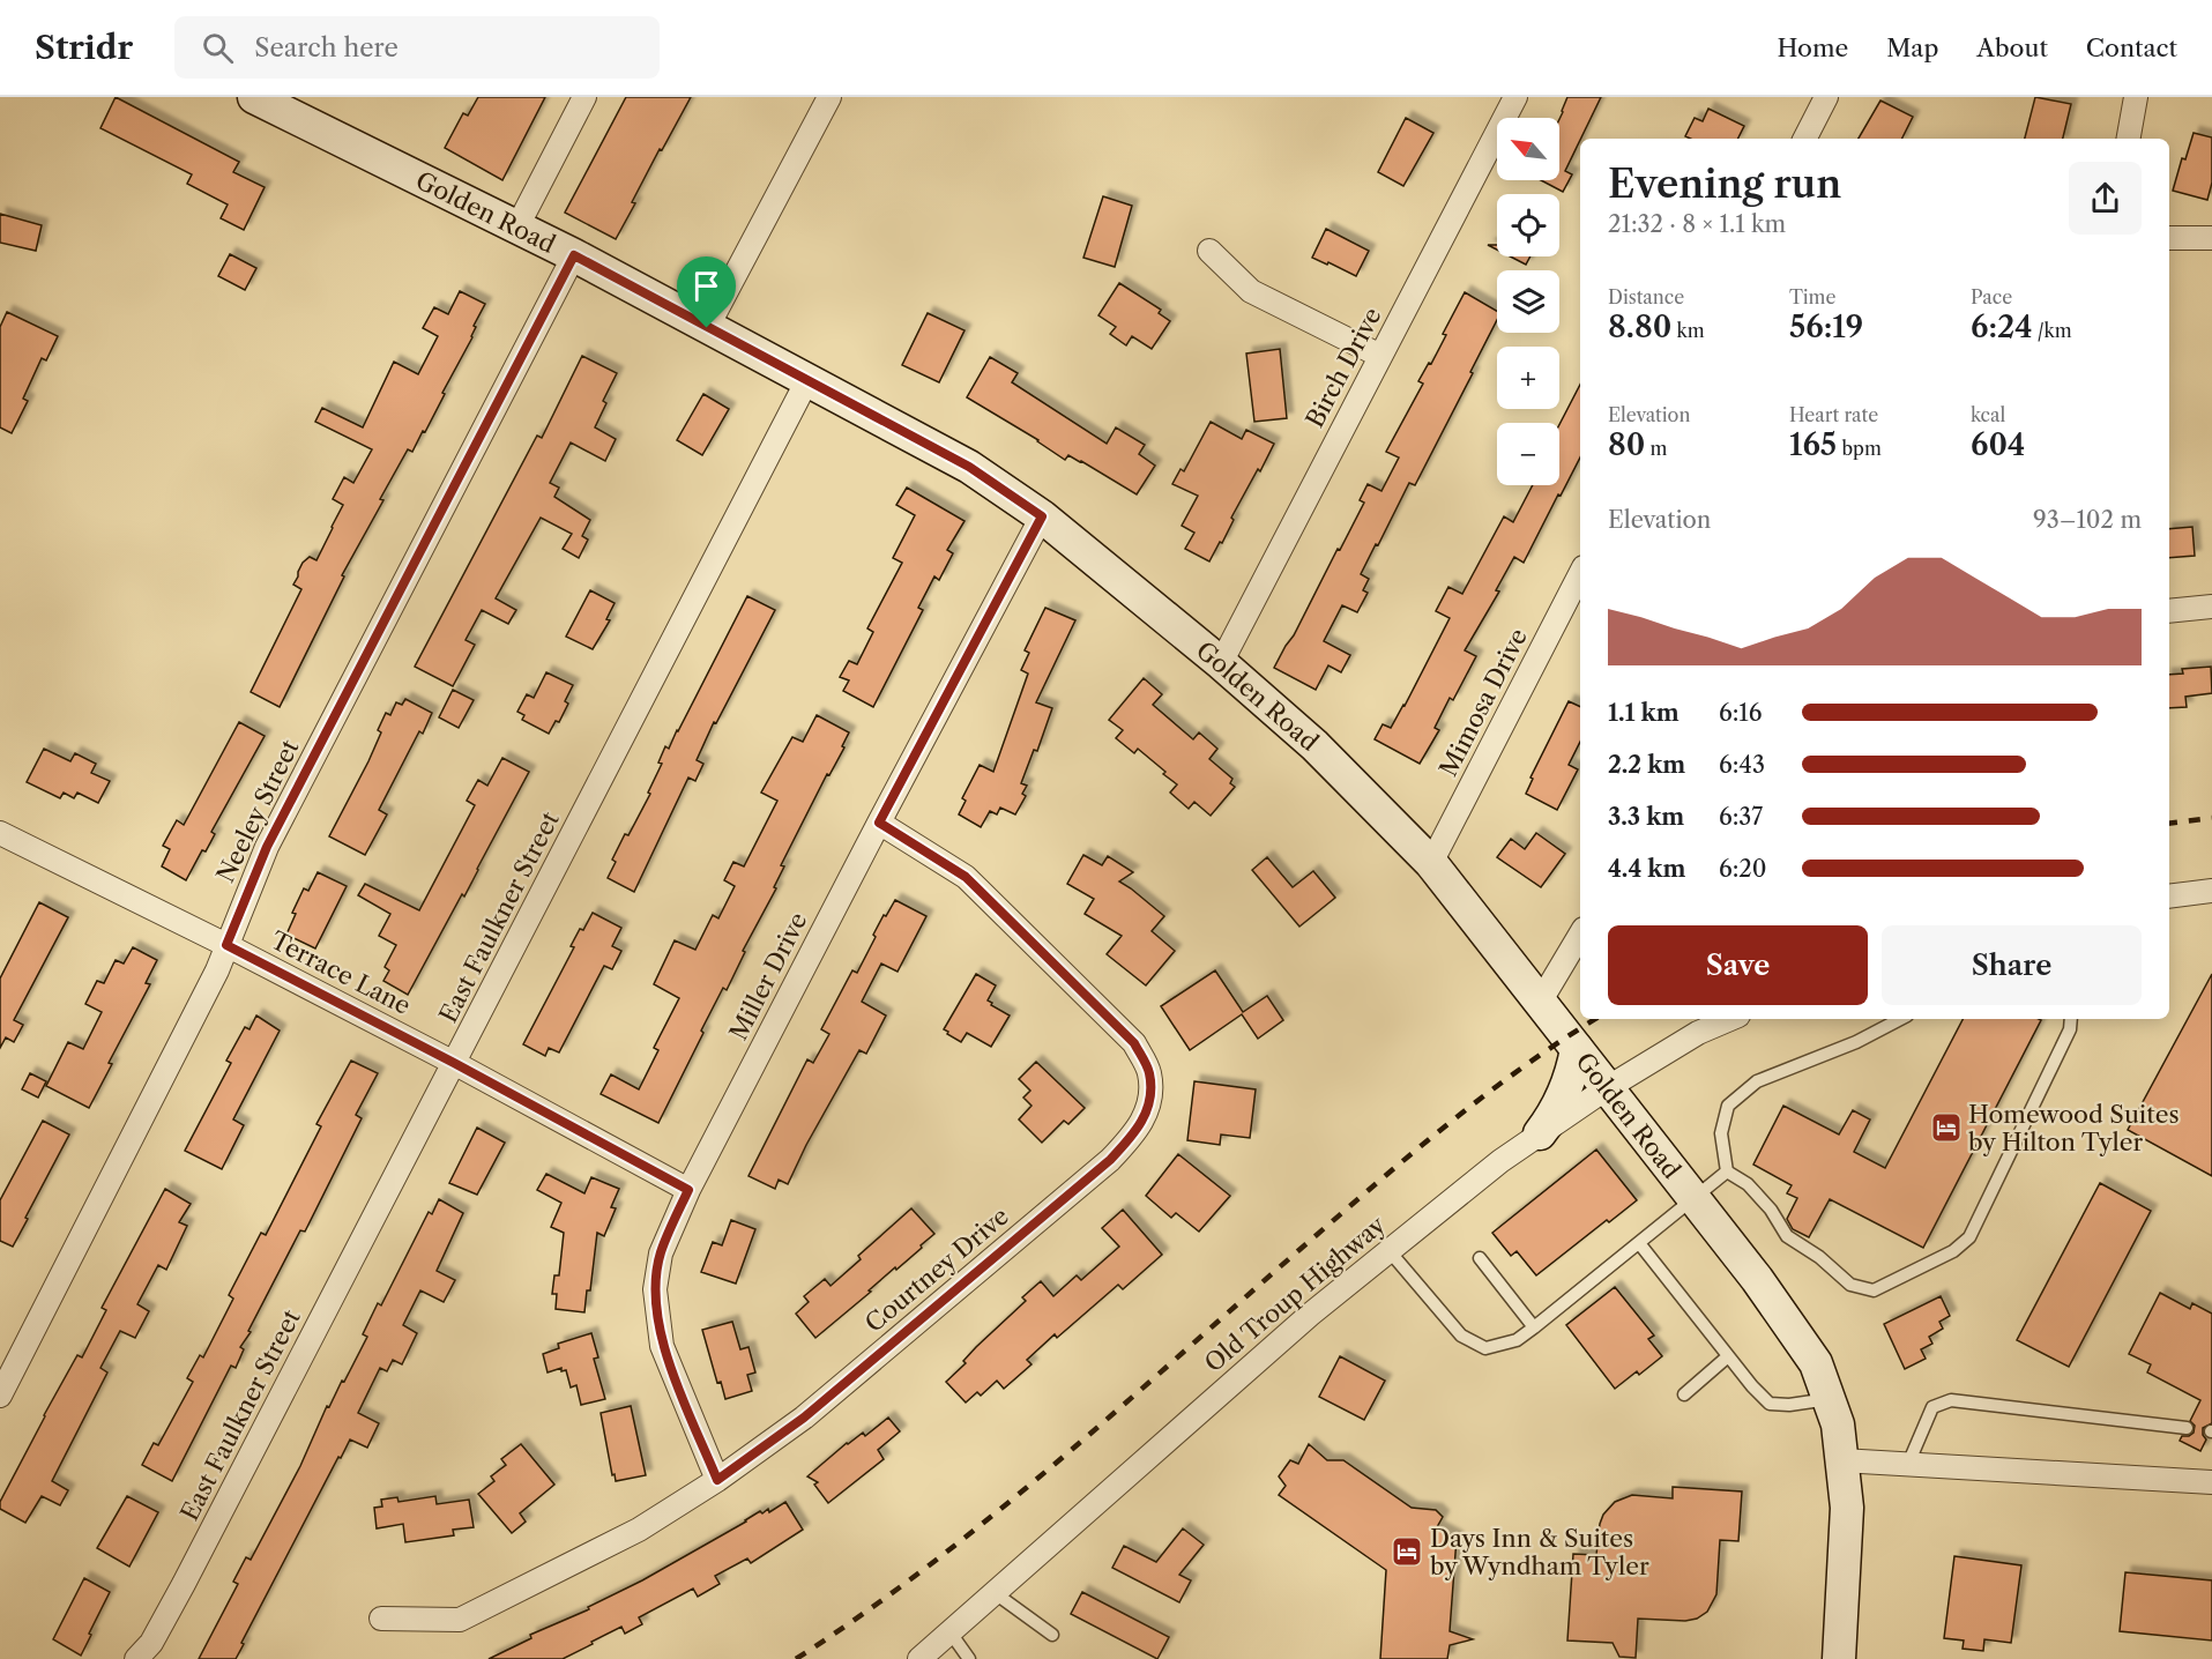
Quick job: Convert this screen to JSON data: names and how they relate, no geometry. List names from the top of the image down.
{
  "streets": {
    "street": [
      "Golden Road",
      "Birch Drive",
      "Mimosa Drive",
      "Neeley Street",
      "East Faulkner Street",
      "Terrace Lane",
      "Miller Drive",
      "Courtney Drive",
      "Old Troup Highway"
    ]
  },
  "crossings": [
    ["Golden Road", "Birch Drive"],
    ["Golden Road", "Mimosa Drive"],
    ["Golden Road", "Neeley Street"],
    ["Golden Road", "East Faulkner Street"],
    ["Golden Road", "Miller Drive"],
    ["Golden Road", "Old Troup Highway"],
    ["Neeley Street", "Terrace Lane"],
    ["East Faulkner Street", "Terrace Lane"],
    ["Terrace Lane", "Miller Drive"],
    ["Miller Drive", "Courtney Drive"]
  ],
  "places": {
    "hotel": ["Homewood Suites by Hilton Tyler", "Days Inn & Suites by Wyndham Tyler"]
  },
  "north": "top left",
  "page": {
    "header": "Stridr",
    "search": "Search here",
    "nav": [
      "Home",
      "Map",
      "About",
      "Contact"
    ],
    "map_buttons": ["+", "−"],
    "heading": ["Evening run", "21:32 · 8 × 1.1 km"],
    "stats": [
      ["Distance", "8.80 km"],
      ["Time", "56:19"],
      ["Pace", "6:24 /km"],
      ["Elevation", "80 m"],
      ["Heart rate", "165 bpm"],
      ["kcal", "604"]
    ],
    "chart": ["Elevation", "93–102 m"],
    "list": [
      {
        "name": "1.1 km",
        "note": "6:16"
      },
      {
        "name": "2.2 km",
        "note": "6:43"
      },
      {
        "name": "3.3 km",
        "note": "6:37"
      },
      {
        "name": "4.4 km",
        "note": "6:20"
      }
    ],
    "buttons": ["Save", "Share"]
  }
}
